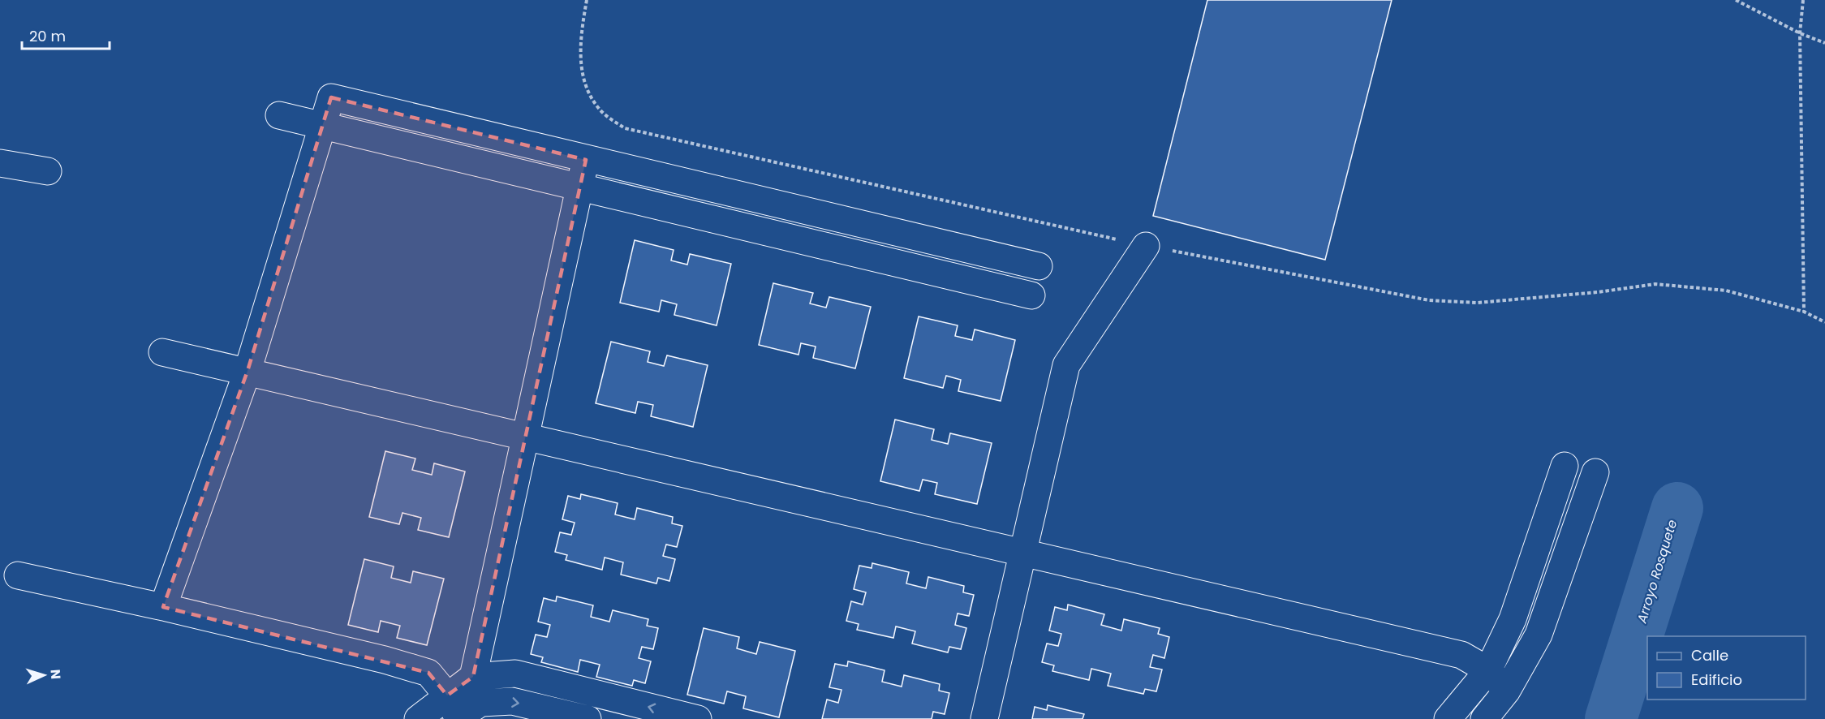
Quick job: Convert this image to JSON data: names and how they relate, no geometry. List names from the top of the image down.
{
  "water": ["Arroyo Rosquete"],
  "legend": ["Calle", "Edificio"],
  "scale_bar": "20 m",
  "north": "right"
}
